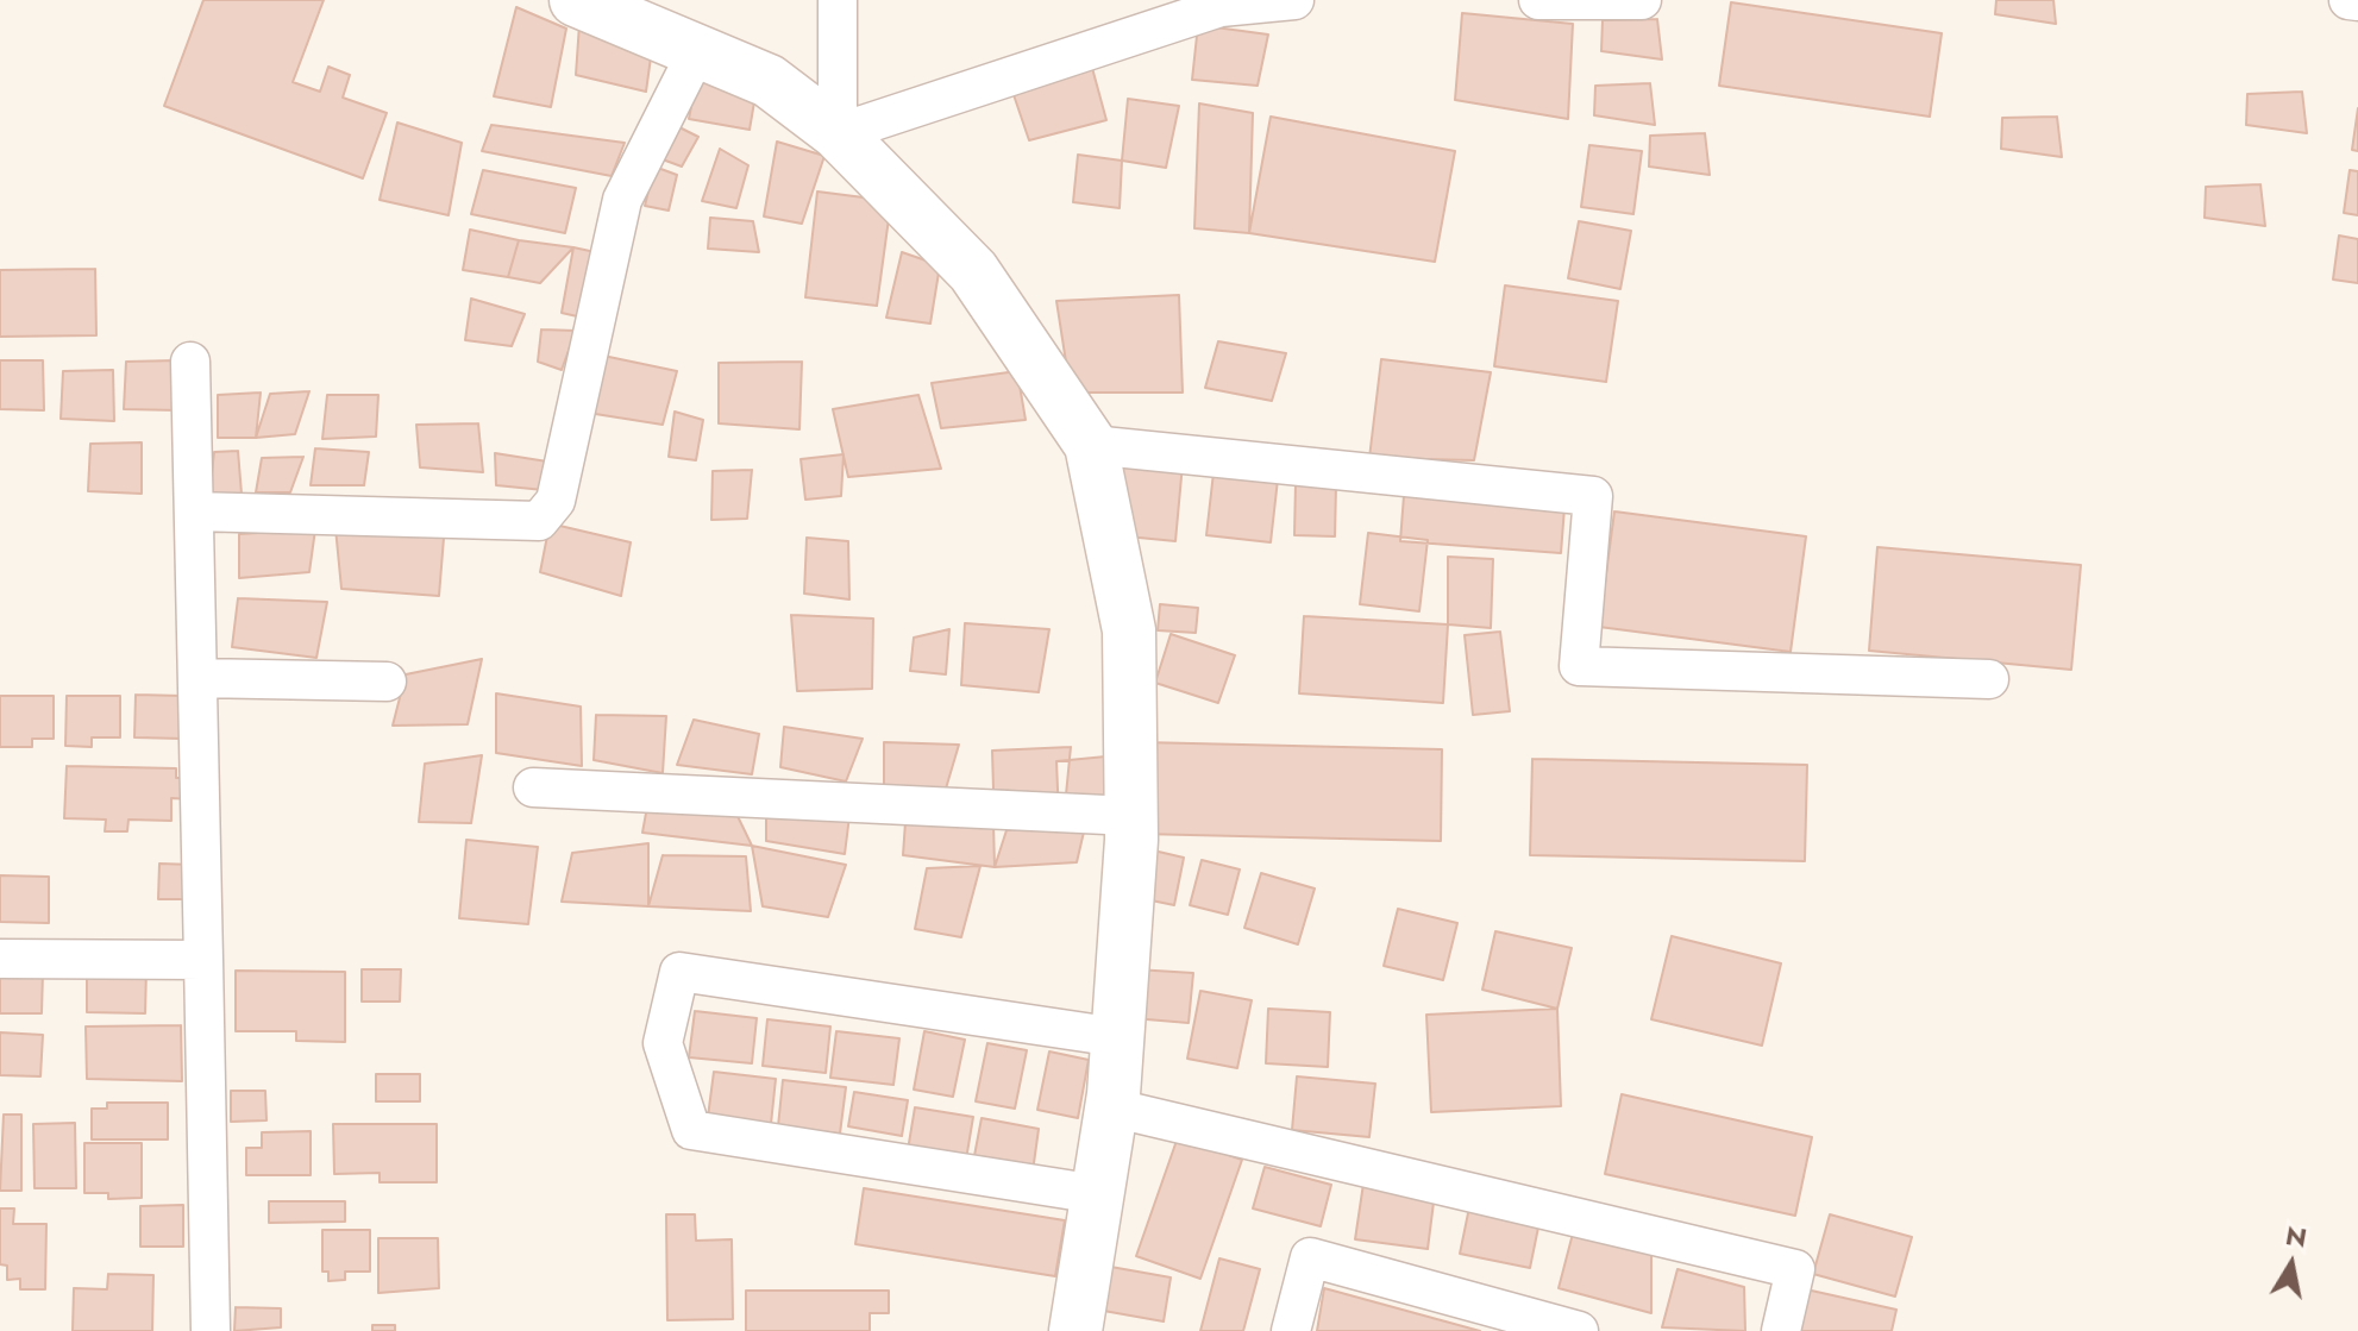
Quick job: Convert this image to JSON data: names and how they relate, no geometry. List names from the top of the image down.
{
  "north": "top"
}
